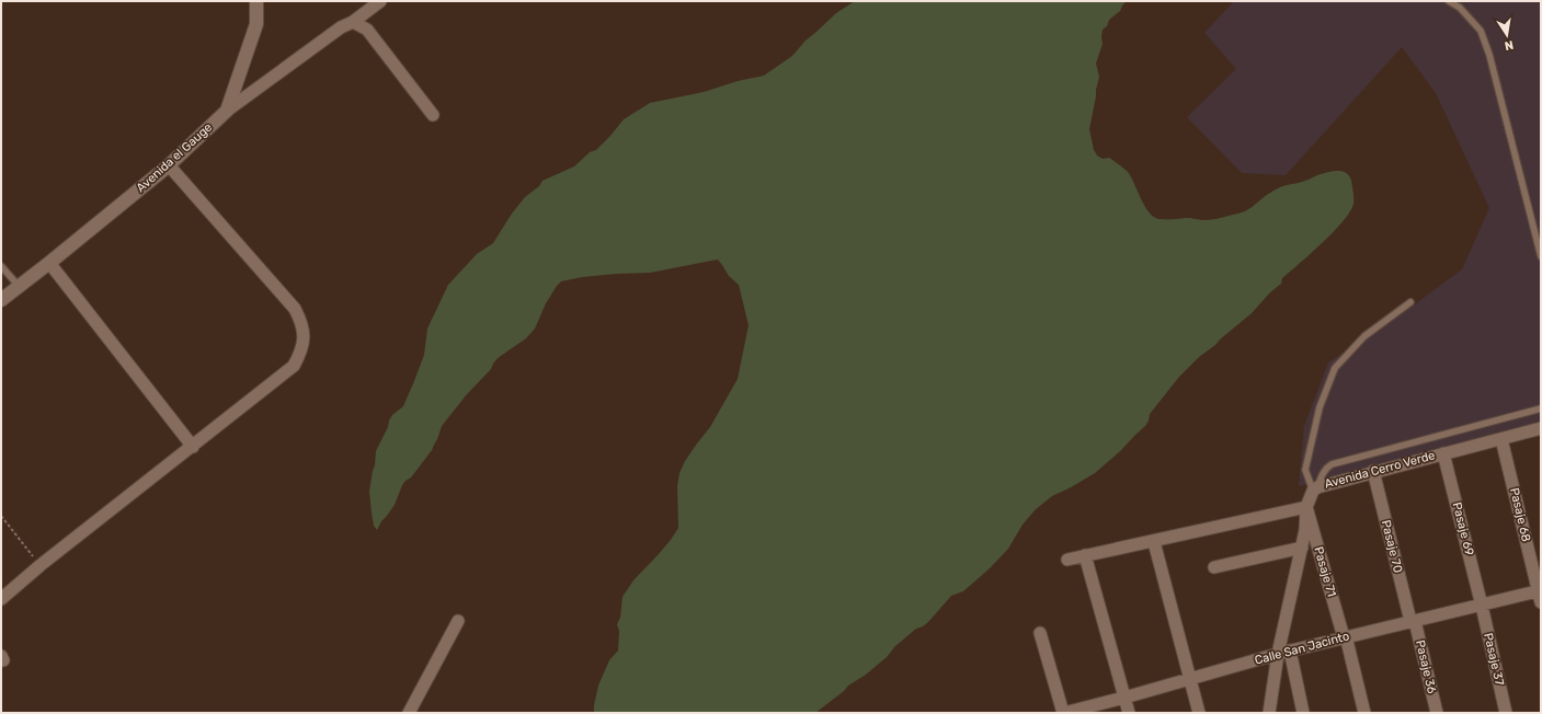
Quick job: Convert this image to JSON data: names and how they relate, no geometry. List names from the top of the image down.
{
  "streets": {
    "street": [
      "Avenida el Gauge",
      "Avenida Cerro Verde",
      "Pasaje 68",
      "Pasaje 69",
      "Pasaje 70",
      "Pasaje 71",
      "Calle San Jacinto",
      "Pasaje 37",
      "Pasaje 36"
    ]
  },
  "crossings": [
    ["Avenida Cerro Verde", "Pasaje 68"],
    ["Avenida Cerro Verde", "Pasaje 69"],
    ["Avenida Cerro Verde", "Pasaje 70"],
    ["Avenida Cerro Verde", "Pasaje 71"],
    ["Avenida Cerro Verde", "Calle San Jacinto"],
    ["Pasaje 68", "Calle San Jacinto"],
    ["Pasaje 69", "Calle San Jacinto"],
    ["Pasaje 69", "Pasaje 37"],
    ["Pasaje 70", "Calle San Jacinto"],
    ["Pasaje 70", "Pasaje 36"],
    ["Pasaje 71", "Calle San Jacinto"],
    ["Calle San Jacinto", "Pasaje 37"],
    ["Calle San Jacinto", "Pasaje 36"]
  ],
  "north": "bottom"
}
